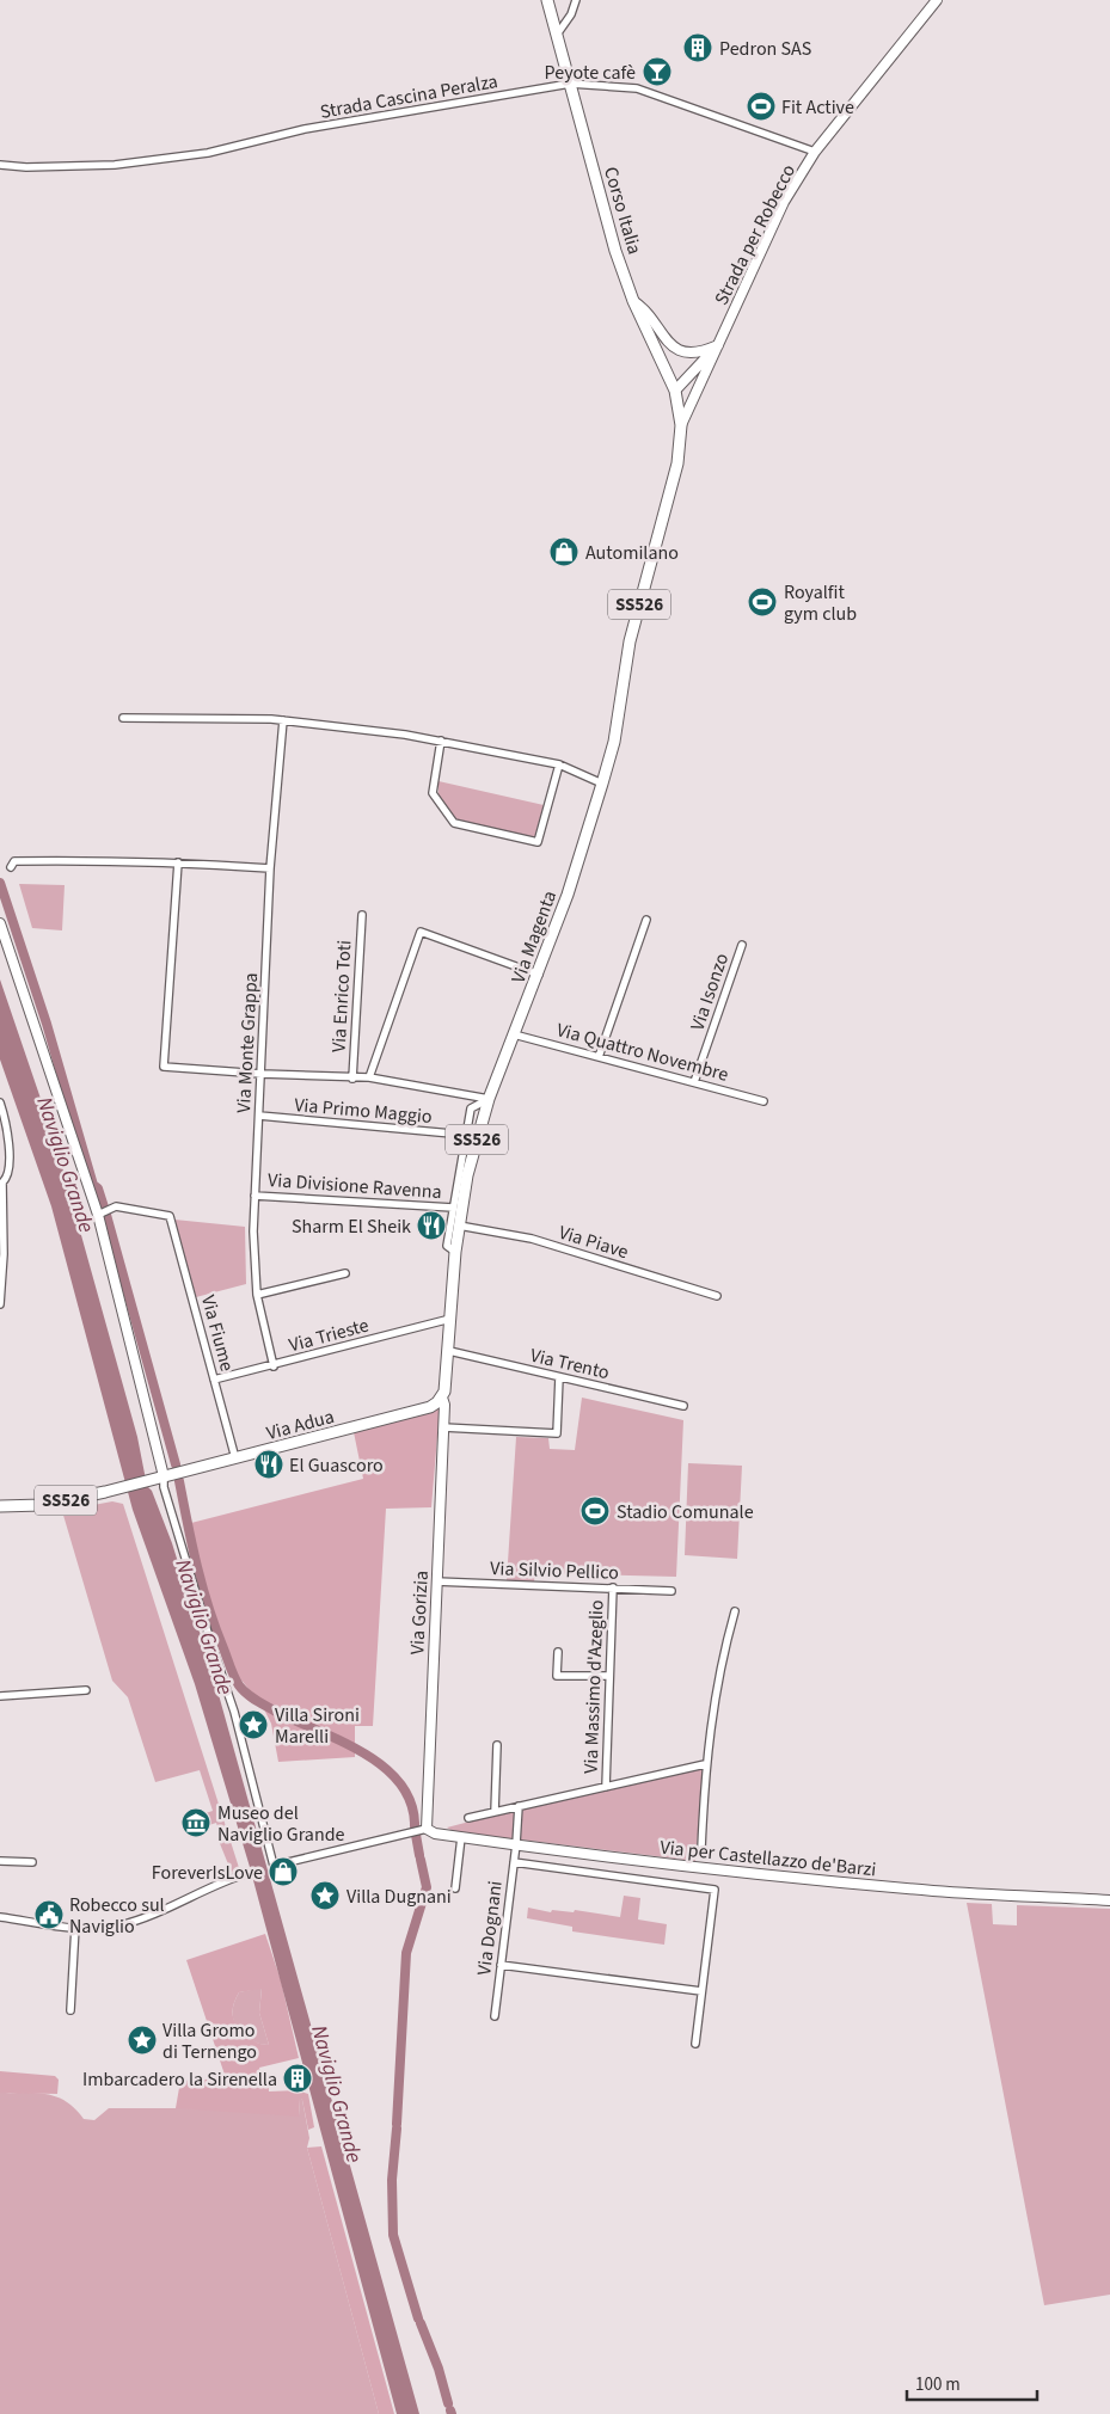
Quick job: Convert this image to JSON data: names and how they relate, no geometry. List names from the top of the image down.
{
  "streets": {
    "main road": [
      "Corso Italia",
      "SS526",
      "Via Magenta",
      "Via Adua"
    ],
    "street": [
      "Strada Cascina Peralza",
      "Strada per Robecco",
      "Via Isonzo",
      "Via Enrico Toti",
      "Via Monte Grappa",
      "Via Quattro Novembre",
      "Via Primo Maggio",
      "Via Divisione Ravenna",
      "Via Piave",
      "Via Fiume",
      "Via Trieste",
      "Via Trento",
      "Via Silvio Pellico",
      "Via Gorizia",
      "Via Massimo d'Azeglio",
      "Via per Castellazzo de'Barzi",
      "Via Dognani"
    ]
  },
  "crossings": [
    ["Strada Cascina Peralza", "Corso Italia"],
    ["Strada Cascina Peralza", "Strada per Robecco"],
    ["Corso Italia", "Strada per Robecco"],
    ["Corso Italia", "SS526"],
    ["Strada per Robecco", "SS526"],
    ["SS526", "Via Magenta"],
    ["SS526", "Via Adua"],
    ["Via Magenta", "Via Enrico Toti"],
    ["Via Magenta", "Via Quattro Novembre"],
    ["Via Magenta", "Via Primo Maggio"],
    ["Via Magenta", "Via Divisione Ravenna"],
    ["Via Magenta", "Via Piave"],
    ["Via Magenta", "Via Trieste"],
    ["Via Magenta", "Via Trento"],
    ["Via Magenta", "Via Adua"],
    ["Via Magenta", "Via Gorizia"],
    ["Via Isonzo", "Via Quattro Novembre"],
    ["Via Enrico Toti", "Via Monte Grappa"],
    ["Via Monte Grappa", "Via Primo Maggio"],
    ["Via Monte Grappa", "Via Divisione Ravenna"],
    ["Via Monte Grappa", "Via Trieste"],
    ["Via Fiume", "Via Trieste"],
    ["Via Fiume", "Via Adua"],
    ["Via Adua", "Via Gorizia"],
    ["Via Silvio Pellico", "Via Gorizia"],
    ["Via Silvio Pellico", "Via Massimo d'Azeglio"],
    ["Via Gorizia", "Via per Castellazzo de'Barzi"],
    ["Via per Castellazzo de'Barzi", "Via Dognani"]
  ],
  "water": ["Naviglio Grande"],
  "places": {
    "building": ["Pedron SAS", "Imbarcadero la Sirenella"],
    "bar": ["Peyote cafè"],
    "sports": ["Fit Active", "Royalfit gym club", "Stadio Comunale"],
    "shop": ["Automilano", "ForeverIsLove"],
    "restaurant": ["Sharm El Sheik", "El Guascoro"],
    "place": ["Villa Sironi Marelli", "Villa Dugnani", "Villa Gromo di Ternengo"],
    "museum": ["Museo del Naviglio Grande"],
    "public building": ["Robecco sul Naviglio"]
  },
  "scale_bar": "100 m"
}
